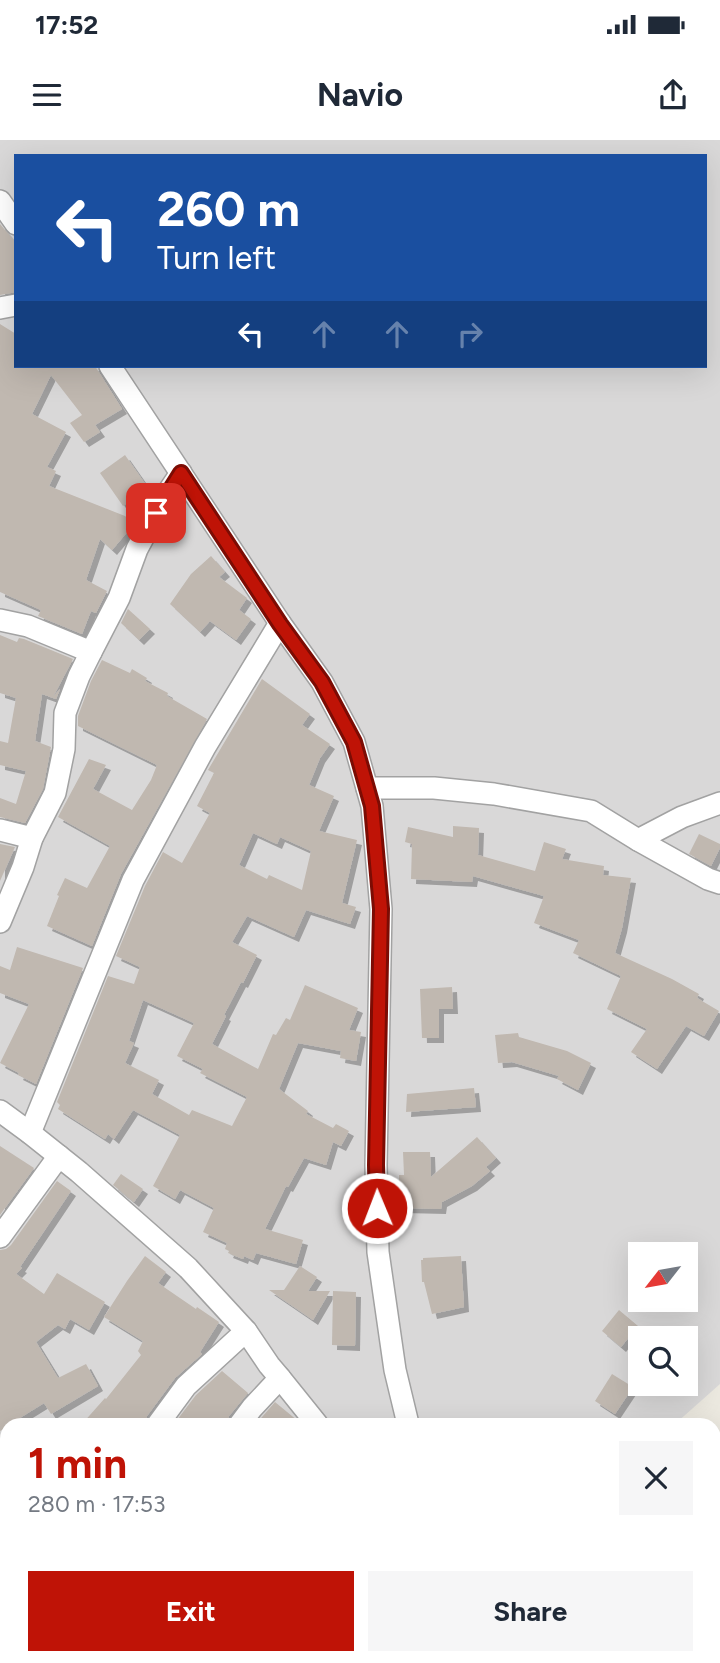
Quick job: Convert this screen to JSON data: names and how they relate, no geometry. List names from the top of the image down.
{
  "north": "bottom left",
  "page": {
    "status": "17:52",
    "header": "Navio",
    "turn": ["260 m", "Turn left"],
    "heading": ["1 min", "280 m · 17:53"],
    "buttons": ["Exit", "Share"]
  }
}
